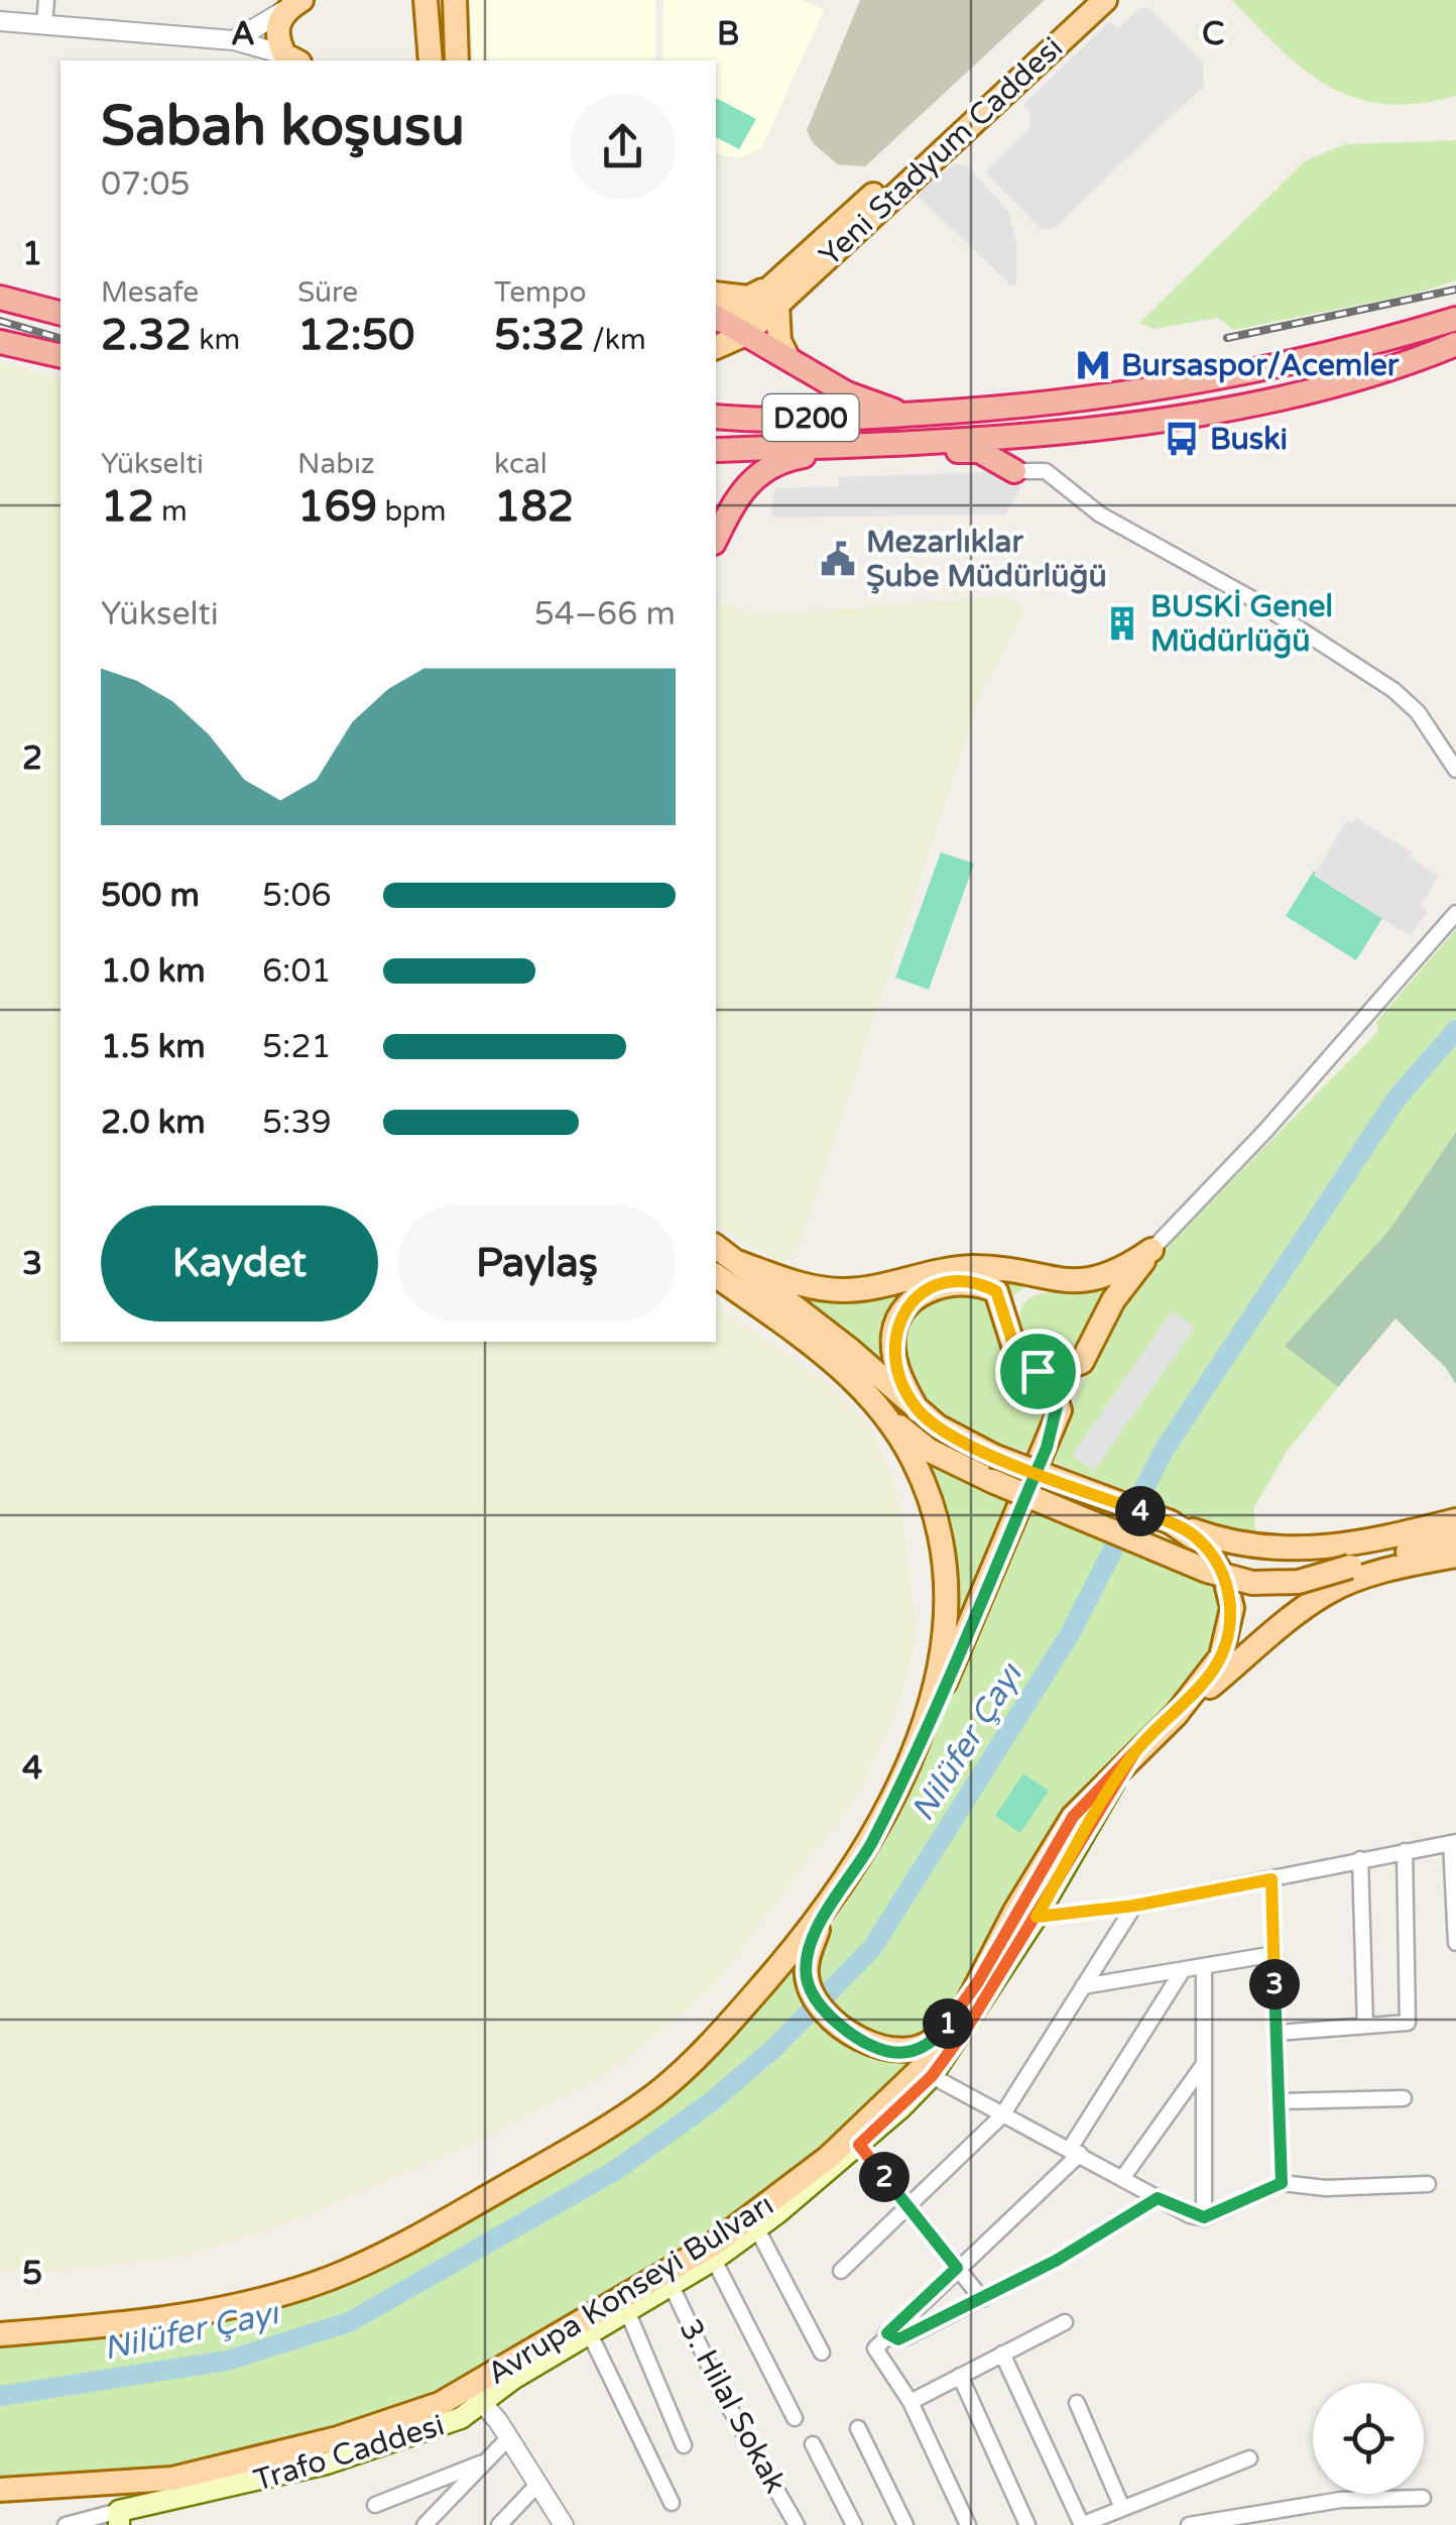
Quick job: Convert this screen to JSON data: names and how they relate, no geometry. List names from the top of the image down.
{
  "streets": {
    "highway": ["D200"],
    "main road": ["Yeni Stadyum Caddesi", "Avrupa Konseyi Bulvarı", "Trafo Caddesi"],
    "street": ["3. Hilal Sokak"]
  },
  "crossings": [
    ["Avrupa Konseyi Bulvarı", "Trafo Caddesi"],
    ["3. Hilal Sokak", "Trafo Caddesi"]
  ],
  "water": ["Nilüfer Çayı"],
  "places": {
    "metro station": ["Bursaspor/Acemler"],
    "bus stop": ["Buski"],
    "public building": ["Mezarlıklar Şube Müdürlüğü"],
    "building": ["BUSKİ Genel Müdürlüğü"]
  },
  "page": {
    "heading": ["Sabah koşusu", "07:05"],
    "stats": [
      ["Mesafe", "2.32 km"],
      ["Süre", "12:50"],
      ["Tempo", "5:32 /km"],
      ["Yükselti", "12 m"],
      ["Nabız", "169 bpm"],
      ["kcal", "182"]
    ],
    "chart": ["Yükselti", "54–66 m"],
    "list": [
      {
        "name": "500 m",
        "note": "5:06"
      },
      {
        "name": "1.0 km",
        "note": "6:01"
      },
      {
        "name": "1.5 km",
        "note": "5:21"
      },
      {
        "name": "2.0 km",
        "note": "5:39"
      }
    ],
    "buttons": ["Kaydet", "Paylaş"],
    "pins": [
      "4",
      "3",
      "1",
      "2"
    ]
  },
  "grid": {
    "columns": ["A", "B", "C"],
    "rows": [
      "1",
      "2",
      "3",
      "4",
      "5"
    ]
  }
}
